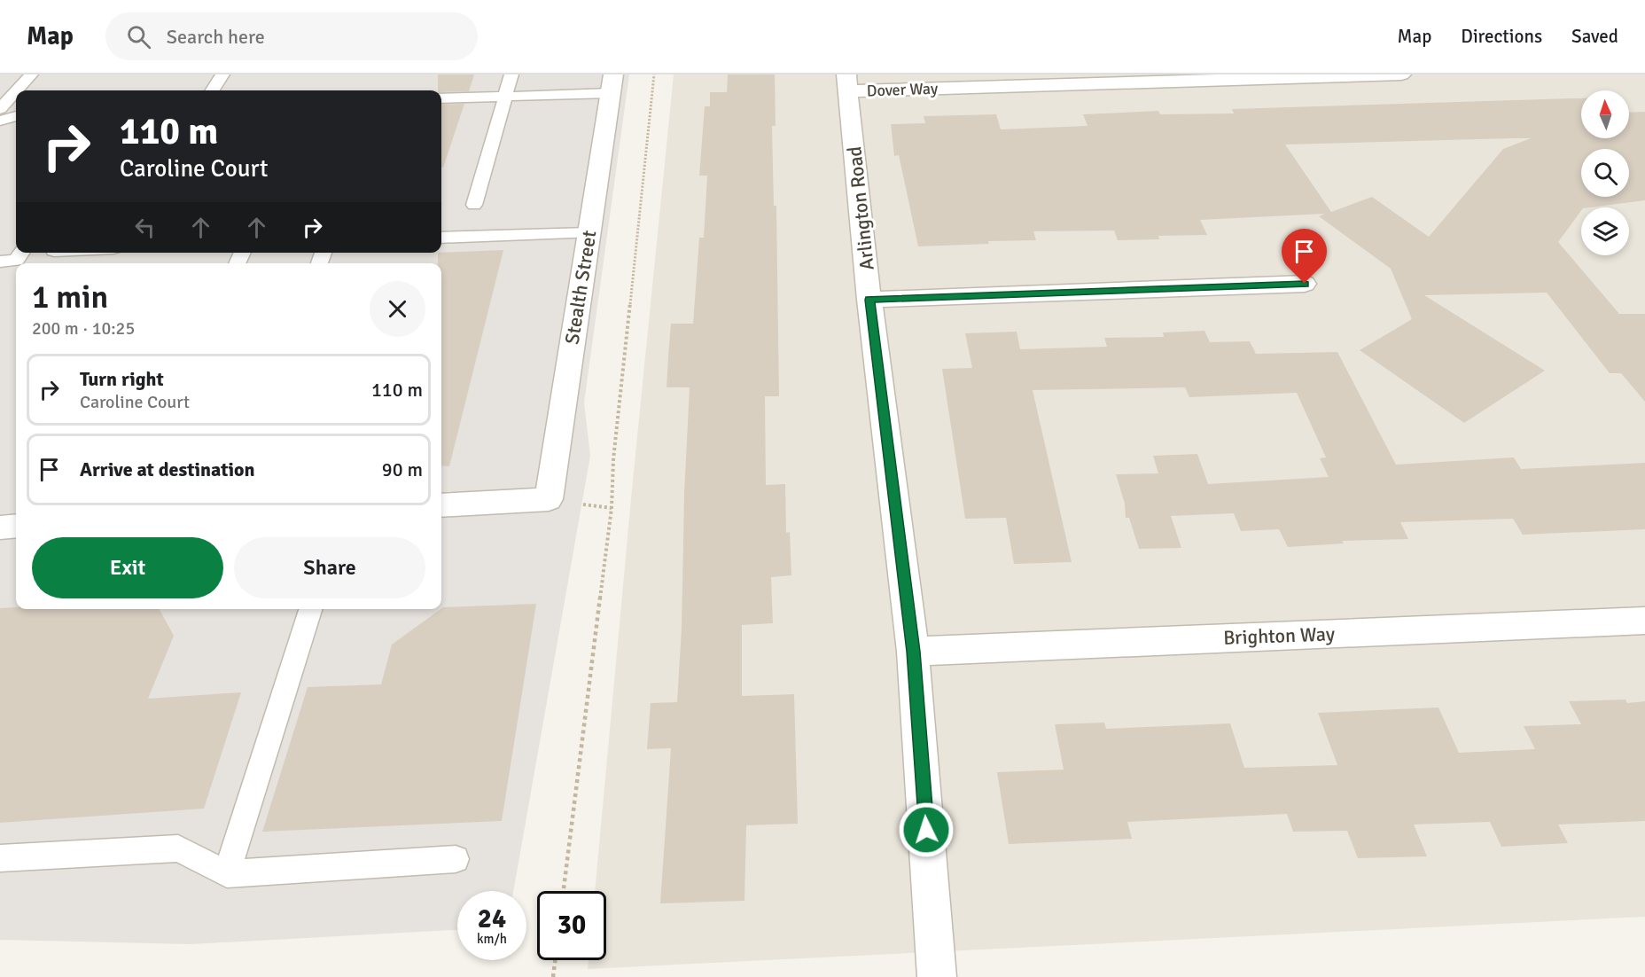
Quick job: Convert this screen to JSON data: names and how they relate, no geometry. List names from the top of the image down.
{
  "streets": {
    "street": [
      "Dover Way",
      "Arlington Road",
      "Stealth Street",
      "Brighton Way"
    ]
  },
  "crossings": [
    ["Dover Way", "Arlington Road"],
    ["Arlington Road", "Brighton Way"]
  ],
  "north": "top",
  "page": {
    "header": "Map",
    "search": "Search here",
    "nav": ["Map", "Directions", "Saved"],
    "turn": ["110 m", "Caroline Court"],
    "heading": ["1 min", "200 m · 10:25"],
    "list": [
      {
        "name": "Turn right",
        "note": "Caroline Court",
        "value": "110 m"
      },
      {
        "name": "Arrive at destination",
        "value": "90 m"
      }
    ],
    "buttons": ["Exit", "Share"],
    "speed": "24 km/h",
    "limit": "30"
  }
}
